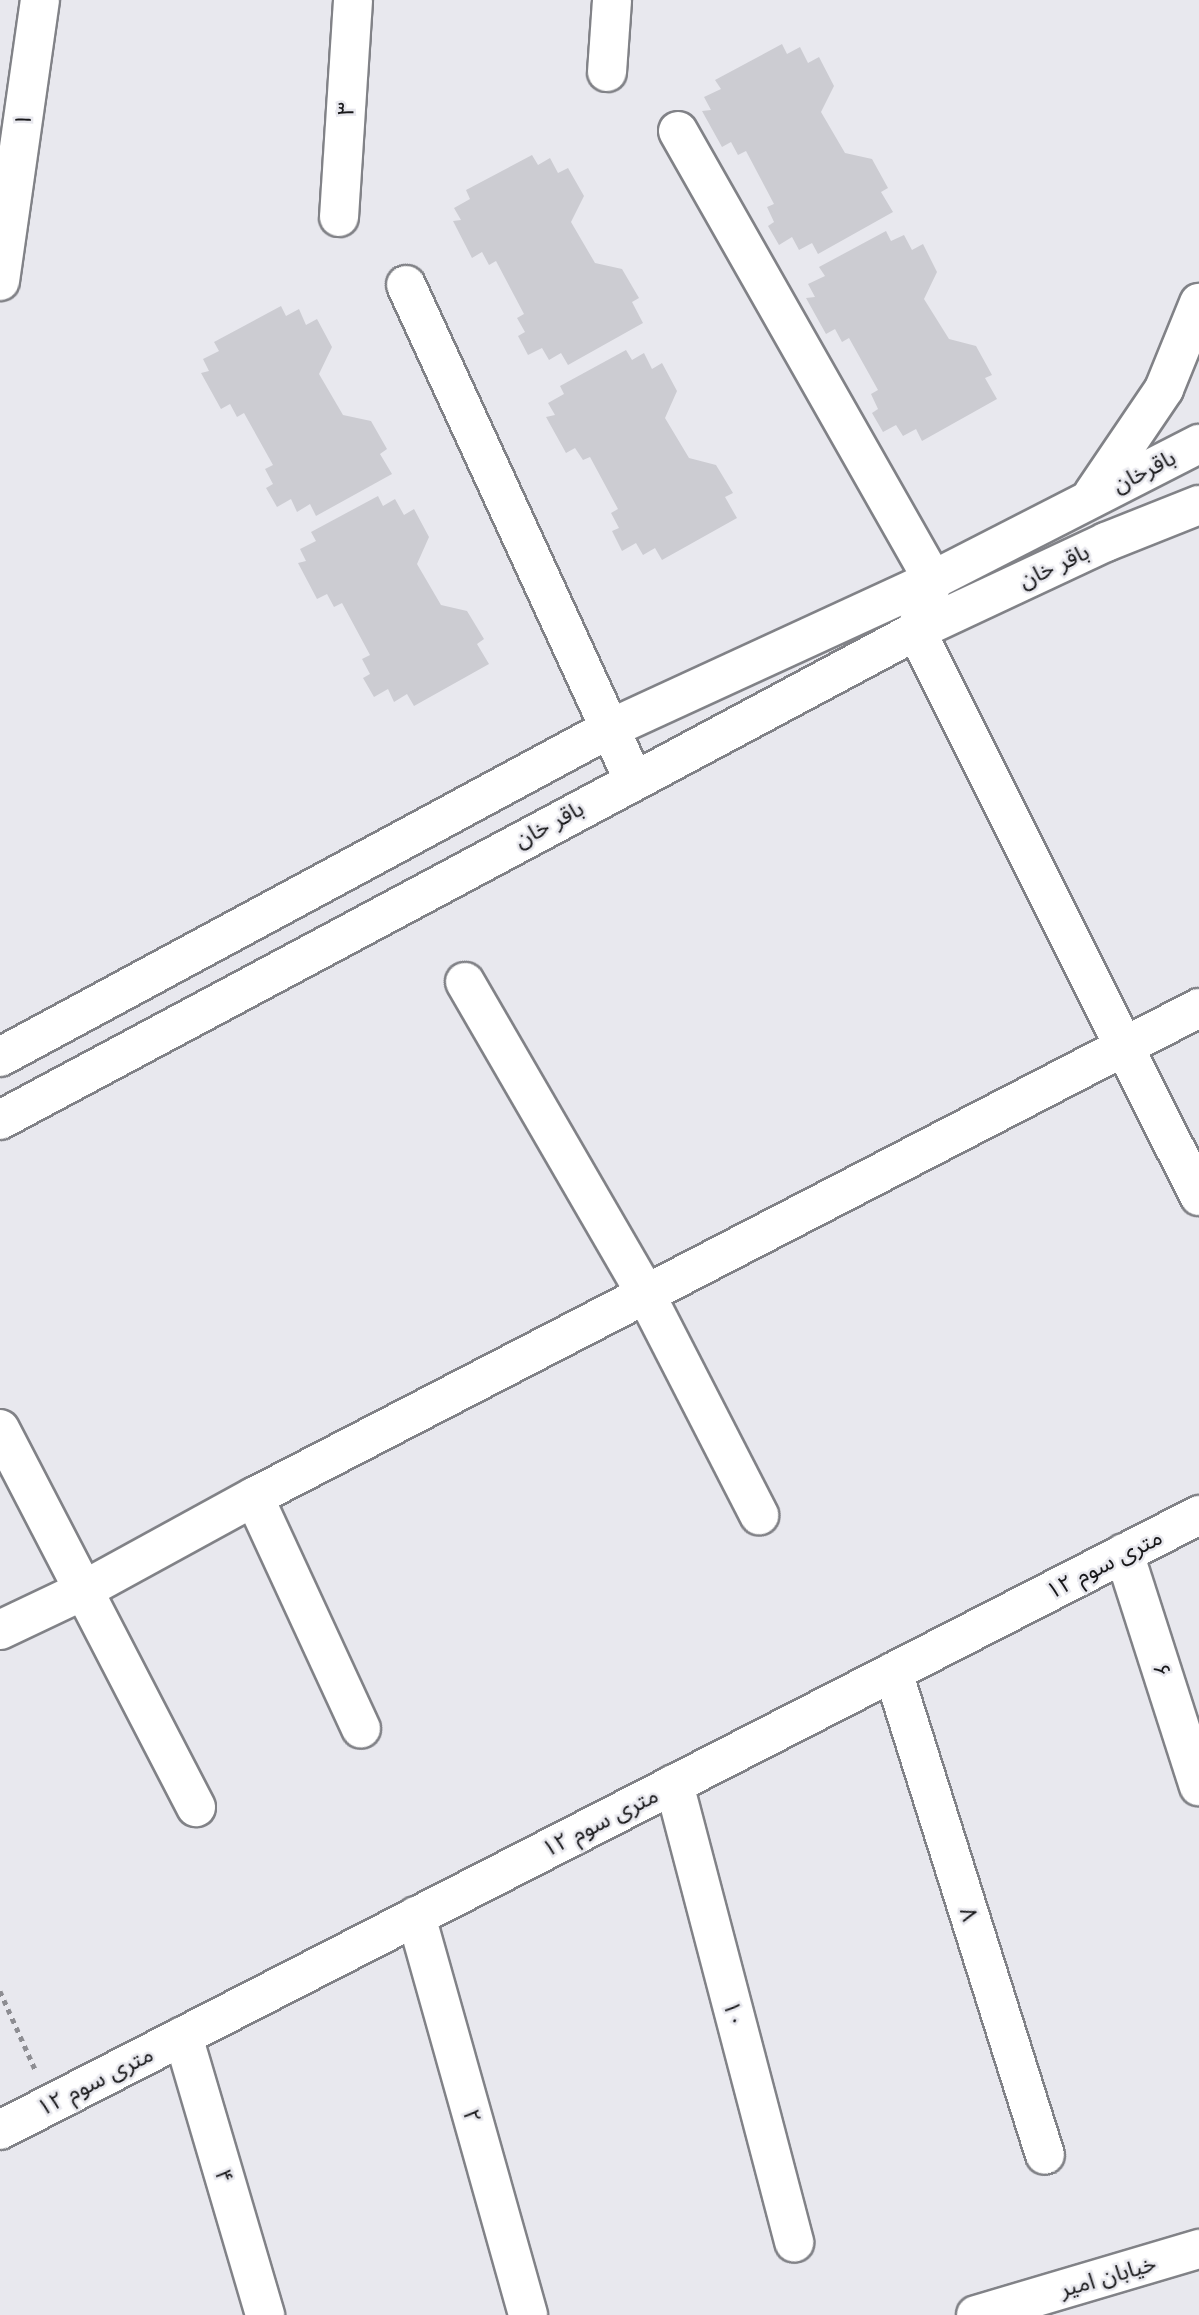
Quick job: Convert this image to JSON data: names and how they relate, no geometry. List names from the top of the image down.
{
  "streets": {
    "street": [
      "۳",
      "۱",
      "باقرخان",
      "باقر خان",
      "۱۲ متری سوم",
      "۶",
      "۸",
      "۱۰",
      "۲",
      "۴",
      "خیابان امیر"
    ]
  },
  "crossings": [
    ["باقرخان", "باقر خان"],
    ["۱۲ متری سوم", "۶"],
    ["۱۲ متری سوم", "۸"],
    ["۱۲ متری سوم", "۱۰"],
    ["۱۲ متری سوم", "۲"],
    ["۱۲ متری سوم", "۴"]
  ]
}
